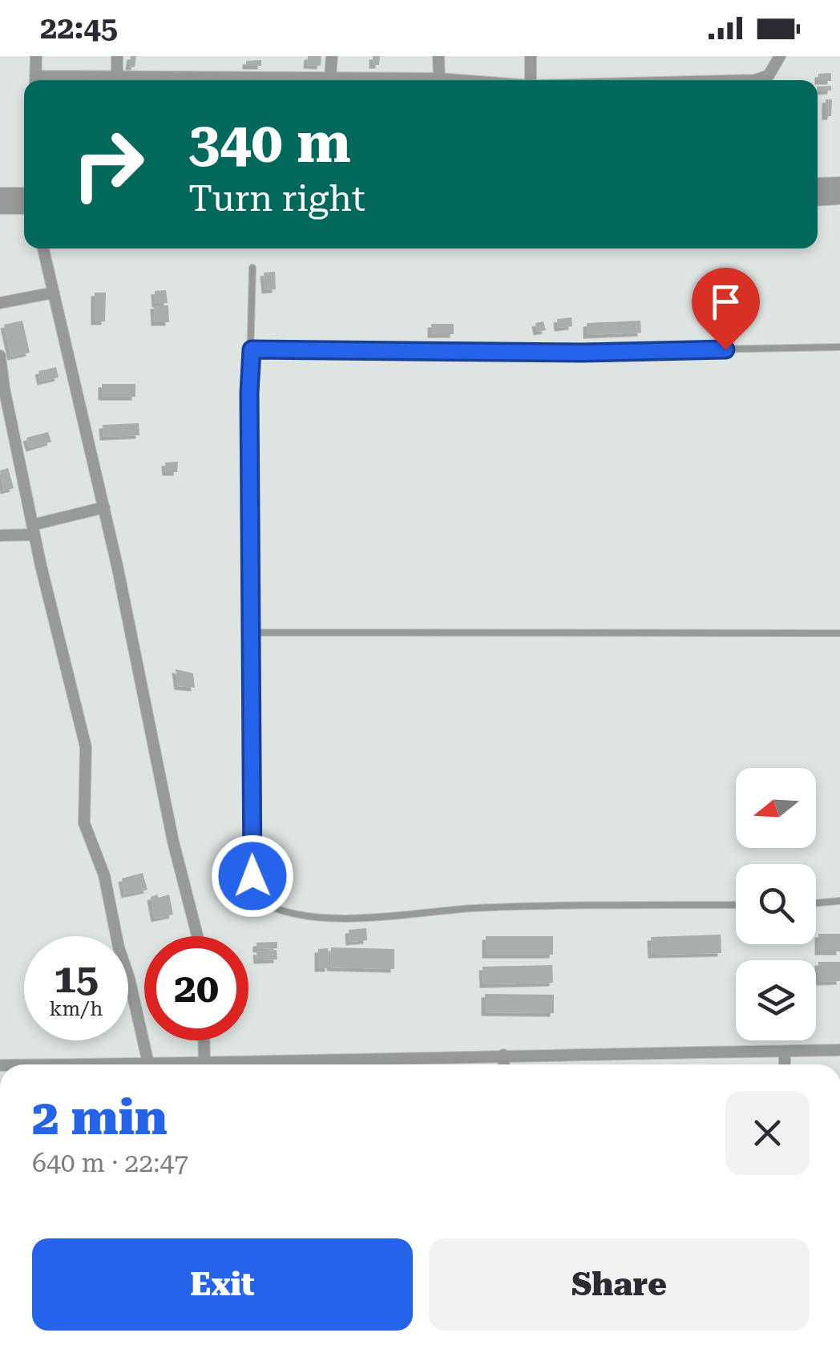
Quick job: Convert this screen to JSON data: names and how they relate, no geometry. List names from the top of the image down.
{
  "north": "left",
  "page": {
    "status": "22:45",
    "turn": ["340 m", "Turn right"],
    "speed": "15 km/h",
    "limit": "20",
    "heading": ["2 min", "640 m · 22:47"],
    "buttons": ["Exit", "Share"]
  }
}
